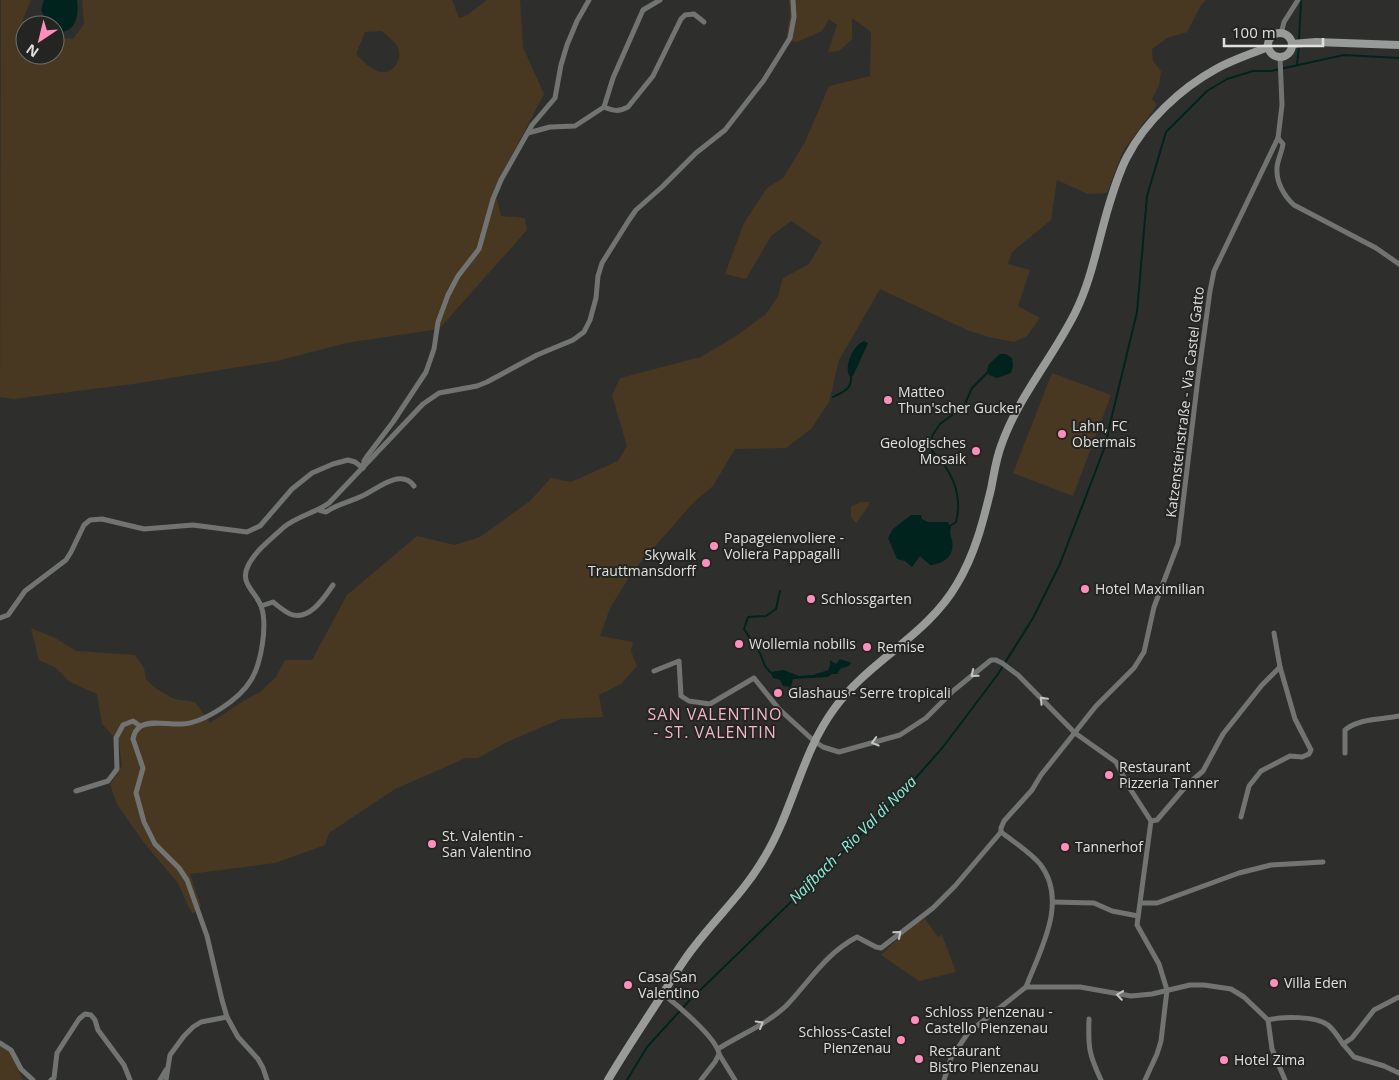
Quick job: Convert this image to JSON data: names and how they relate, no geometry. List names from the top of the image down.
{
  "streets": {
    "street": ["Katzensteinstraße - Via Castel Gatto"]
  },
  "districts": ["SAN VALENTINO - ST. VALENTIN"],
  "water": ["Naifbach - Rio Val di Nova"],
  "places": [
    "Matteo Thun'scher Gucker",
    "Lahn, FC Obermais",
    "Geologisches Mosaik",
    "Papageienvoliere - Voliera Pappagalli",
    "Skywalk Trauttmansdorff",
    "Hotel Maximilian",
    "Schlossgarten",
    "Wollemia nobilis",
    "Remise",
    "Glashaus - Serre tropicali",
    "Restaurant Pizzeria Tanner",
    "St. Valentin - San Valentino",
    "Tannerhof",
    "Villa Eden",
    "Casa San Valentino",
    "Schloss Pienzenau - Castello Pienzenau",
    "Schloss-Castel Pienzenau",
    "Restaurant Bistro Pienzenau",
    "Hotel Zima"
  ],
  "scale_bar": "100 m",
  "north": "bottom left"
}
